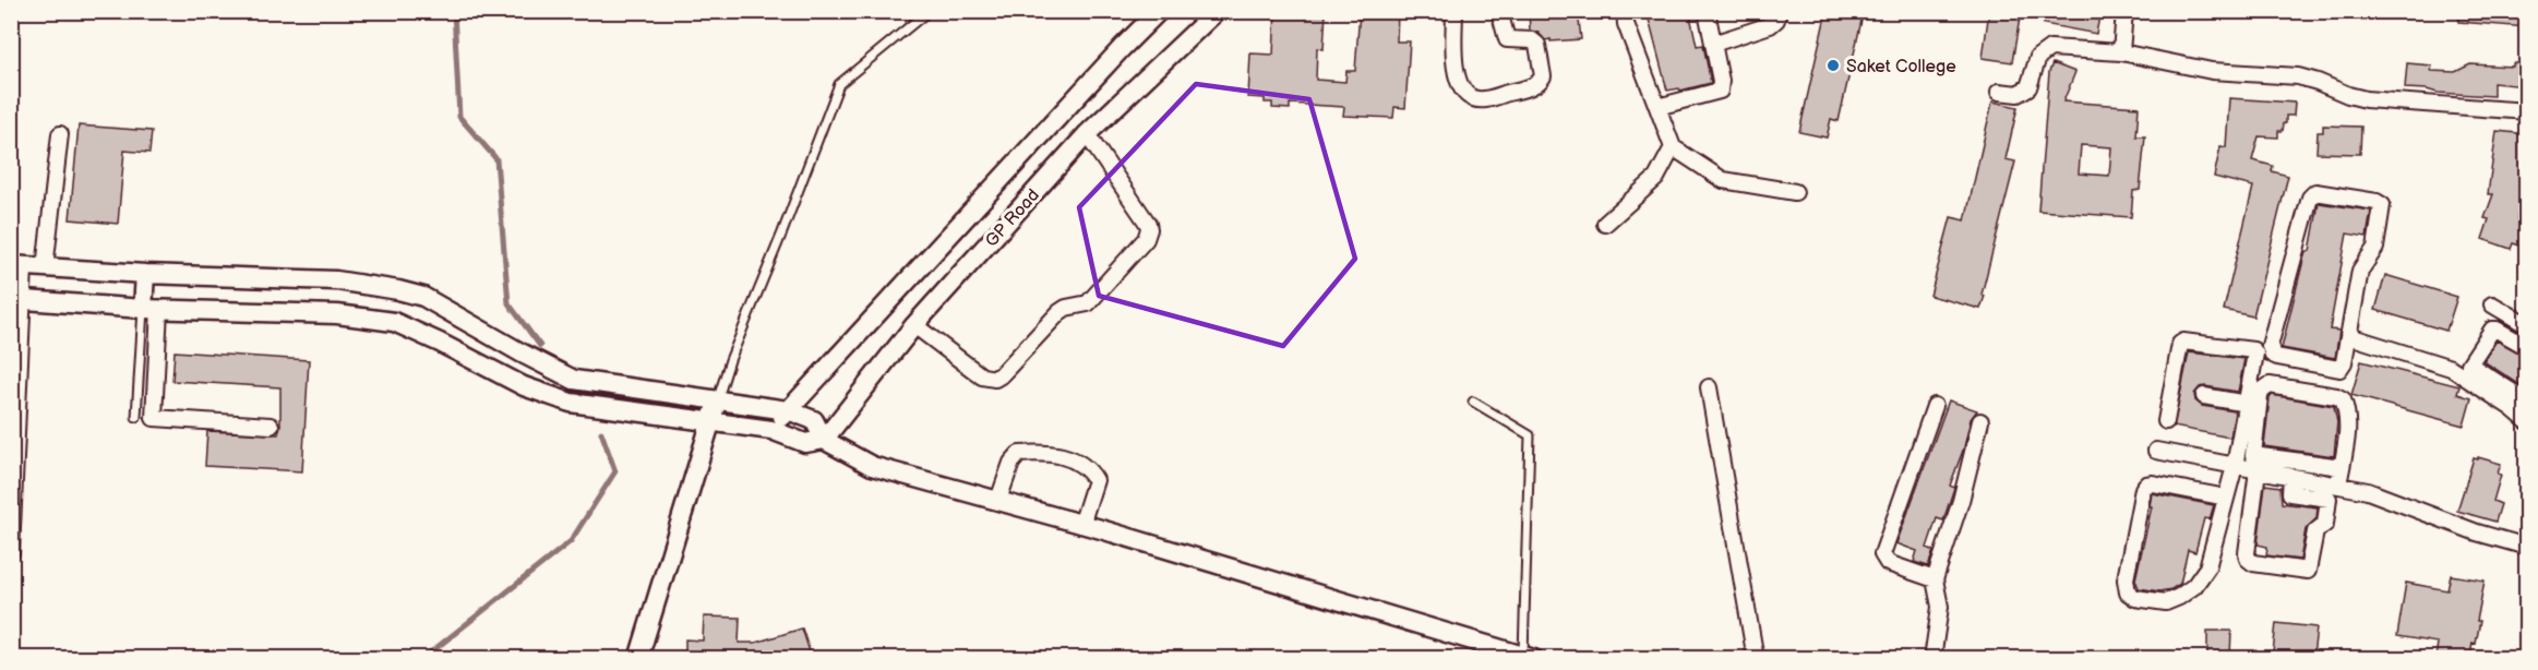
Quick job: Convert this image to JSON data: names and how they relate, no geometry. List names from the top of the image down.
{
  "streets": {
    "street": ["GP Road"]
  },
  "places": ["Saket College"]
}
